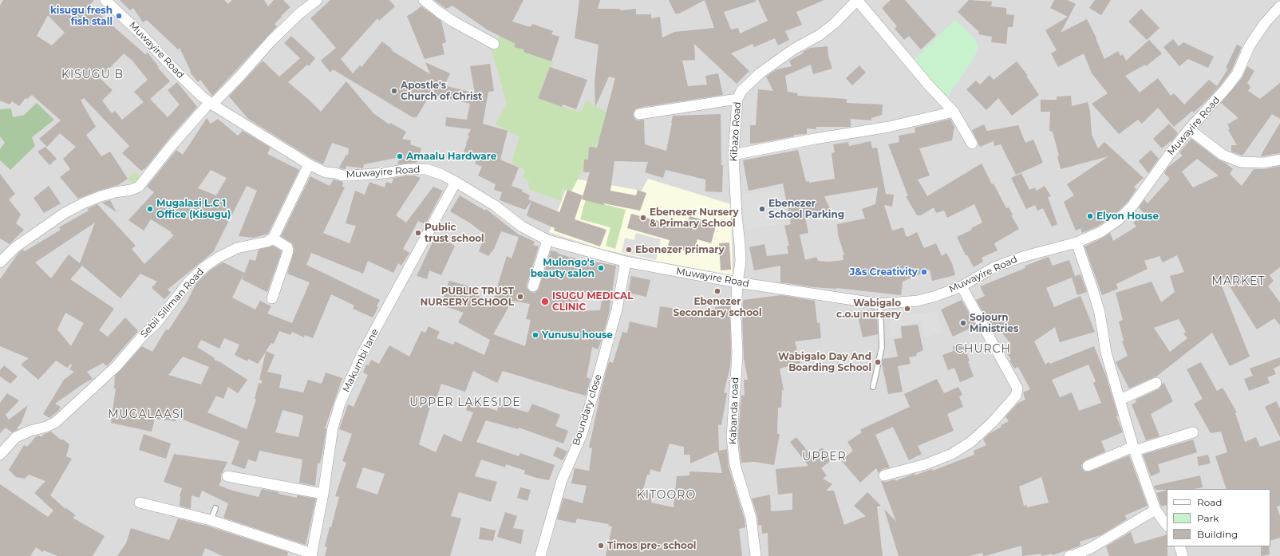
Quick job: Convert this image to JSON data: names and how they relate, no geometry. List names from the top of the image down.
{
  "streets": {
    "street": [
      "Muwayire Road",
      "Kibazo Road",
      "Sebii Siliman Road",
      "Makumbi lane",
      "Boundary close",
      "Kabanda road"
    ]
  },
  "crossings": [
    ["Muwayire Road", "Kibazo Road"],
    ["Muwayire Road", "Makumbi lane"],
    ["Muwayire Road", "Boundary close"],
    ["Muwayire Road", "Kabanda road"],
    ["Kibazo Road", "Kabanda road"]
  ],
  "districts": [
    "KISUGU B",
    "MARKET",
    "CHURCH",
    "UPPER LAKESIDE",
    "MUGALAASI",
    "UPPER",
    "KITOORO"
  ],
  "places": [
    "kisugu fresh fish stall",
    "Apostle's Church of Christ",
    "Amaalu Hardware",
    "Mugalasi L.C 1 Office (Kisugu)",
    "Ebenezer School Parking",
    "Elyon House",
    "Ebenezer Nursery & Primary School",
    "Public trust school",
    "Ebenezer primary",
    "Mulongo's beauty salon",
    "J&s Creativity",
    "Ebenezer Secondary school",
    "PUBLIC TRUST NURSERY SCHOOL",
    "ISUGU MEDICAL CLINIC",
    "Wabigalo c.o.u nursery",
    "Sojourn Ministries",
    "Yunusu house",
    "Wabigalo Day And Boarding School",
    "Timos pre- school"
  ],
  "legend": ["Road", "Park", "Building"]
}
